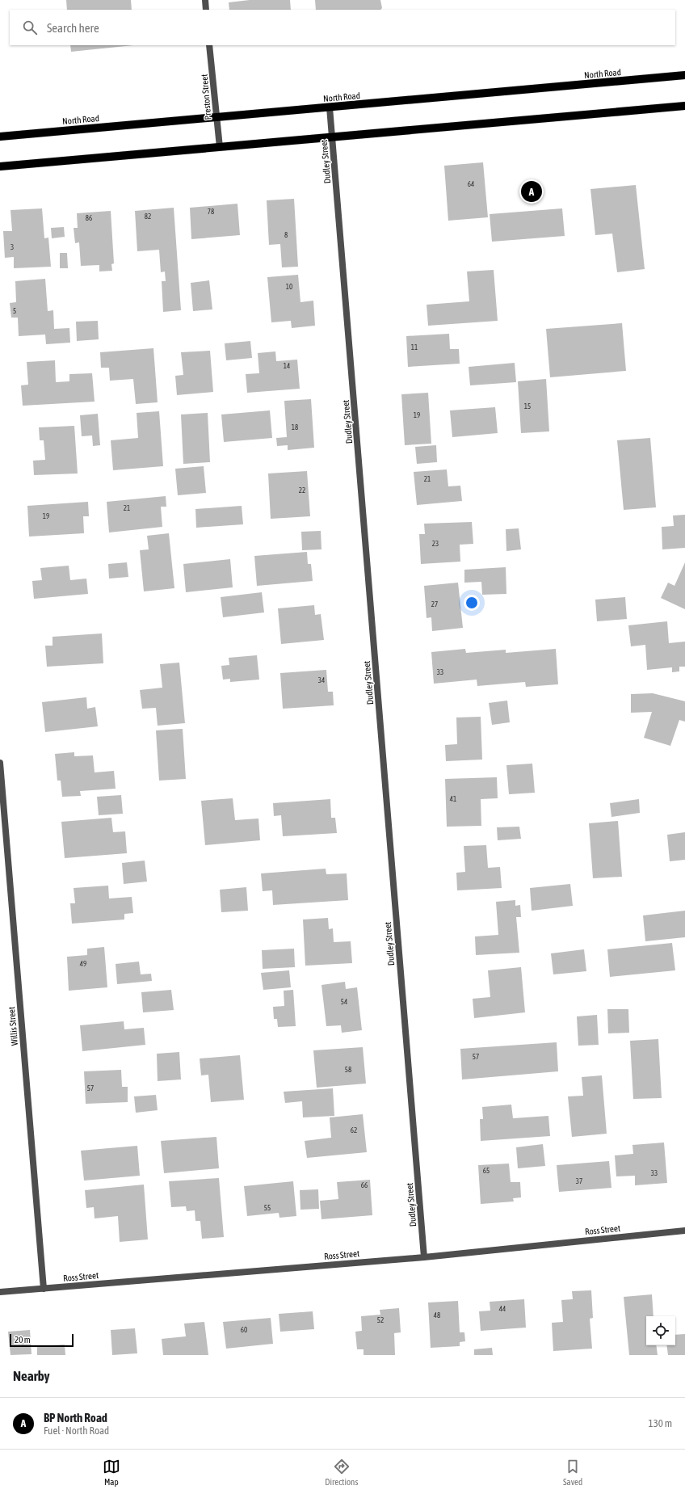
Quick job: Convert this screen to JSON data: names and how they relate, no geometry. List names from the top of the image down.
{
  "streets": {
    "main road": ["North Road"],
    "street": [
      "Preston Street",
      "Dudley Street",
      "Willis Street",
      "Ross Street"
    ]
  },
  "crossings": [
    ["North Road", "Preston Street"],
    ["North Road", "Dudley Street"],
    ["Dudley Street", "Ross Street"],
    ["Willis Street", "Ross Street"]
  ],
  "house_numbers": [
    "64",
    "78",
    "82",
    "86",
    "8",
    "3",
    "10",
    "5",
    "11",
    "14",
    "15",
    "19",
    "18",
    "21",
    "22",
    "21",
    "19",
    "23",
    "27",
    "33",
    "34",
    "41",
    "49",
    "54",
    "57",
    "58",
    "57",
    "62",
    "65",
    "33",
    "37",
    "66",
    "55",
    "44",
    "48",
    "52",
    "60"
  ],
  "scale_bar": "20 m",
  "page": {
    "search": "Search here",
    "pins": "A",
    "scale": "20 m",
    "heading": "Nearby",
    "list": [
      {
        "mark": "A",
        "name": "BP North Road",
        "note": "Fuel · North Road",
        "value": "130 m"
      }
    ],
    "nav": ["Map", "Directions", "Saved"]
  }
}
